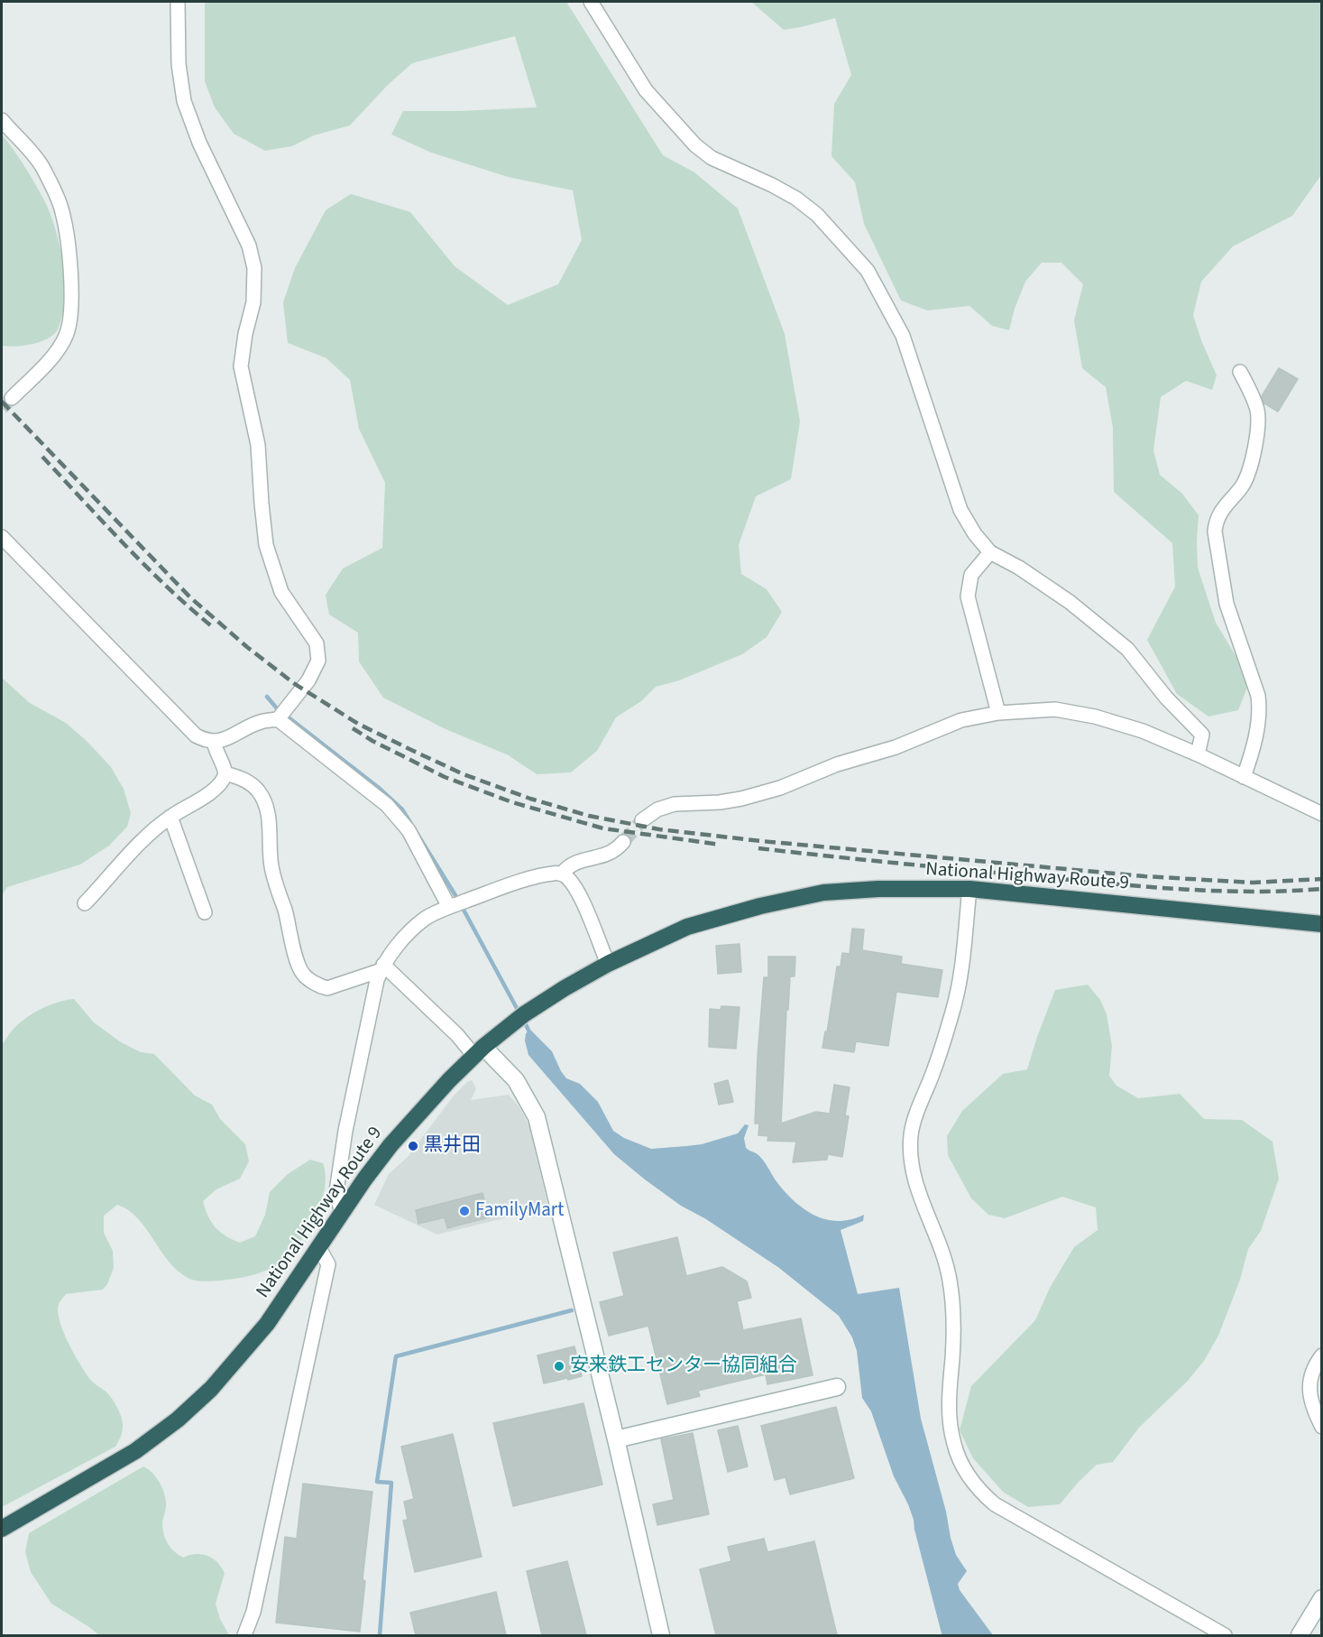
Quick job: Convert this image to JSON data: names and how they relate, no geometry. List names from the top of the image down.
{
  "streets": {
    "highway": ["National Highway Route 9"]
  },
  "places": ["黒井田", "FamilyMart", "安来鉄工センター協同組合"]
}
